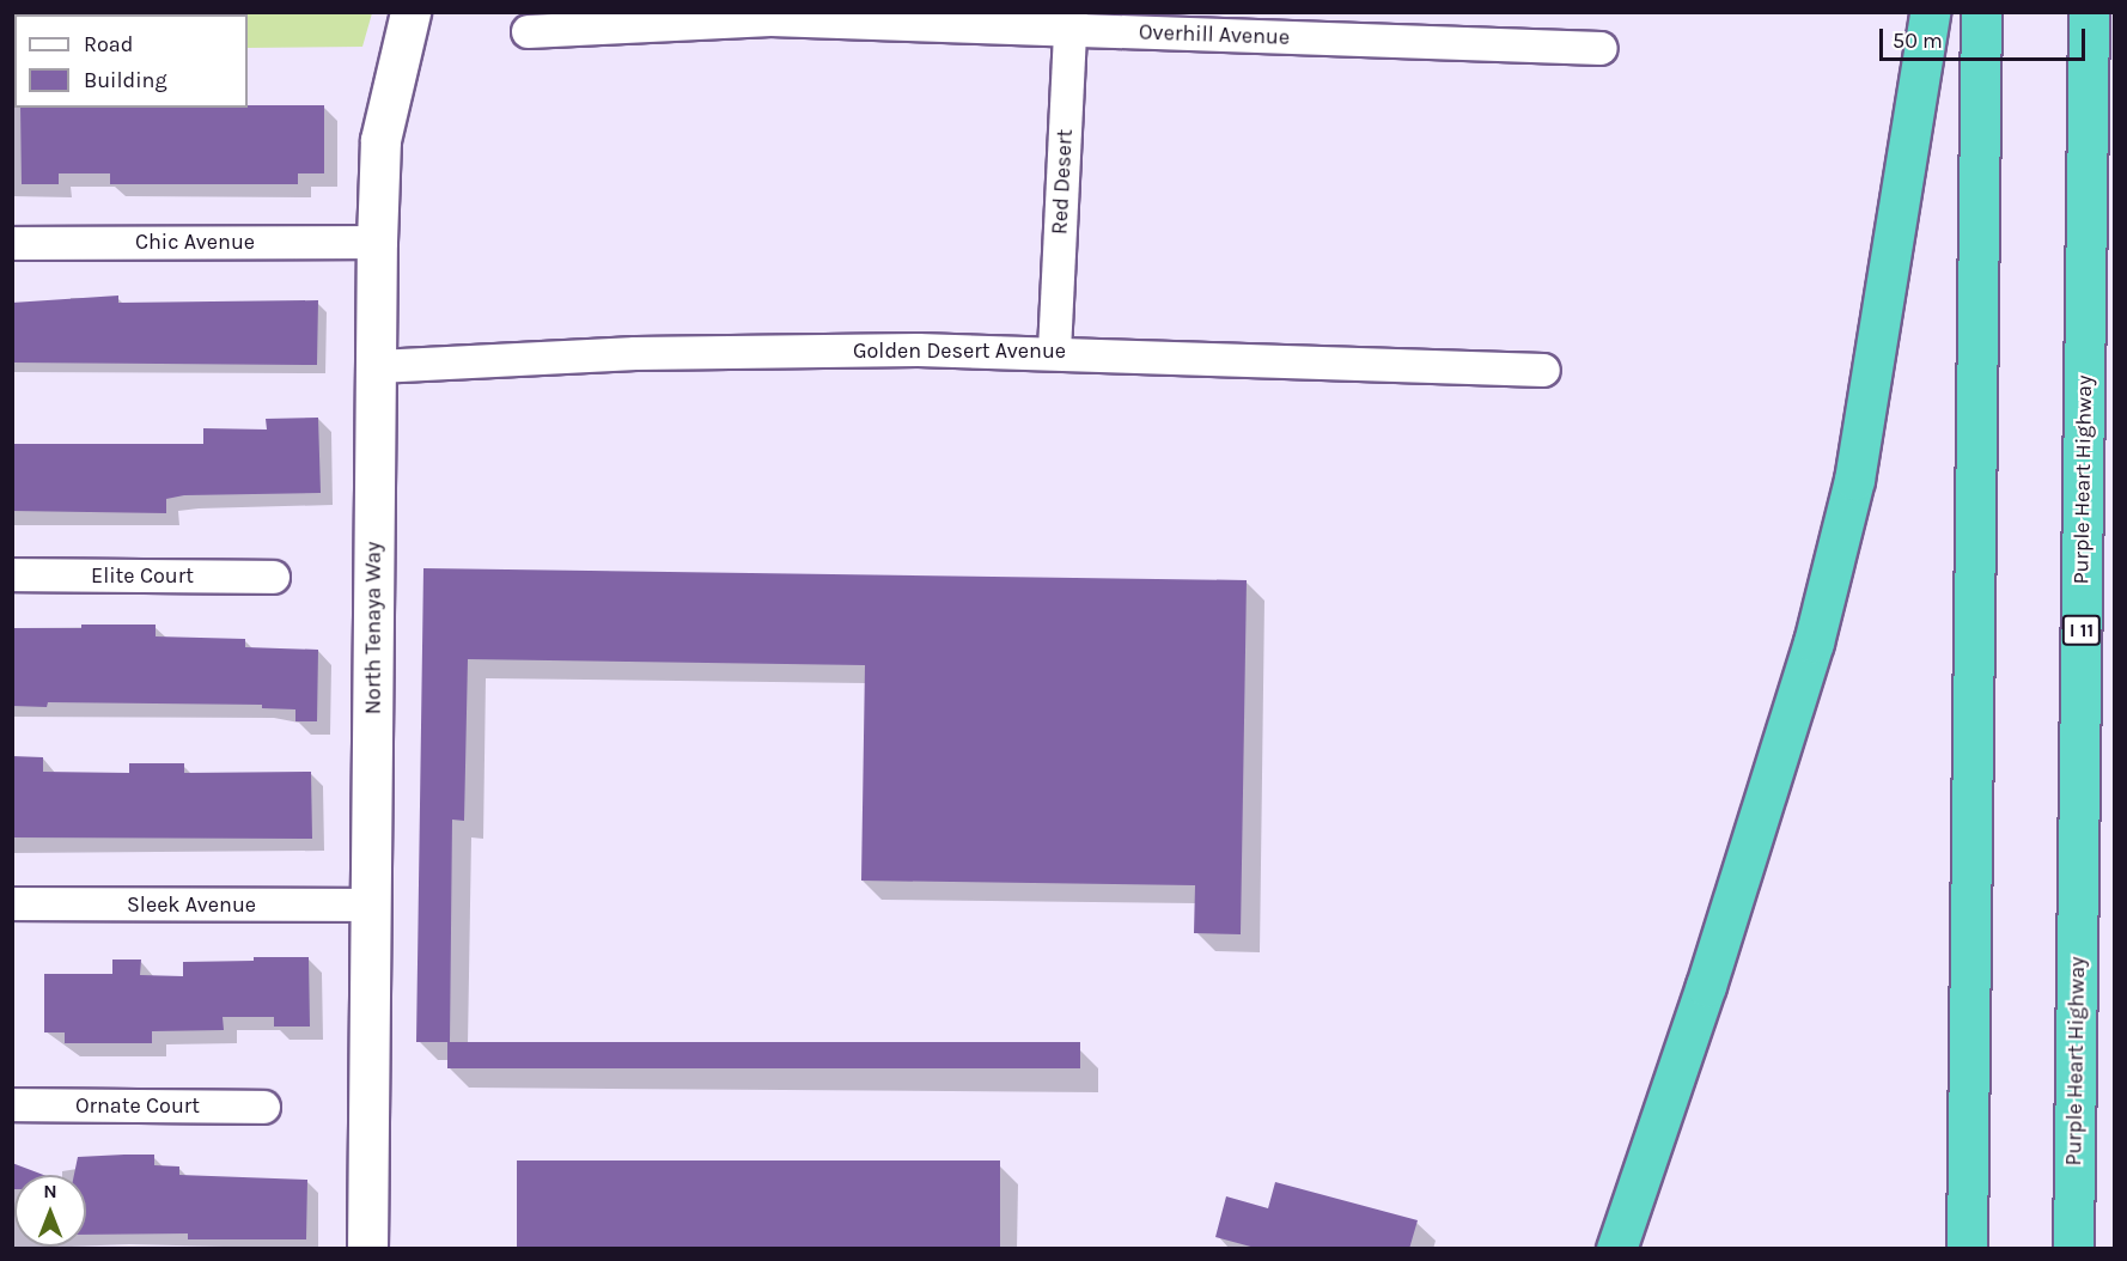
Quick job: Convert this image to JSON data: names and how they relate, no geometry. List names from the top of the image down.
{
  "streets": {
    "highway": ["Purple Heart Highway", "I 11"],
    "main road": ["North Tenaya Way"],
    "street": [
      "Overhill Avenue",
      "Red Desert",
      "Chic Avenue",
      "Golden Desert Avenue",
      "Elite Court",
      "Sleek Avenue",
      "Ornate Court"
    ]
  },
  "crossings": [
    ["Overhill Avenue", "Red Desert"],
    ["Red Desert", "Golden Desert Avenue"],
    ["Chic Avenue", "North Tenaya Way"],
    ["Golden Desert Avenue", "North Tenaya Way"],
    ["North Tenaya Way", "Sleek Avenue"]
  ],
  "legend": ["Road", "Building"],
  "scale_bar": "50 m",
  "north": "top"
}
